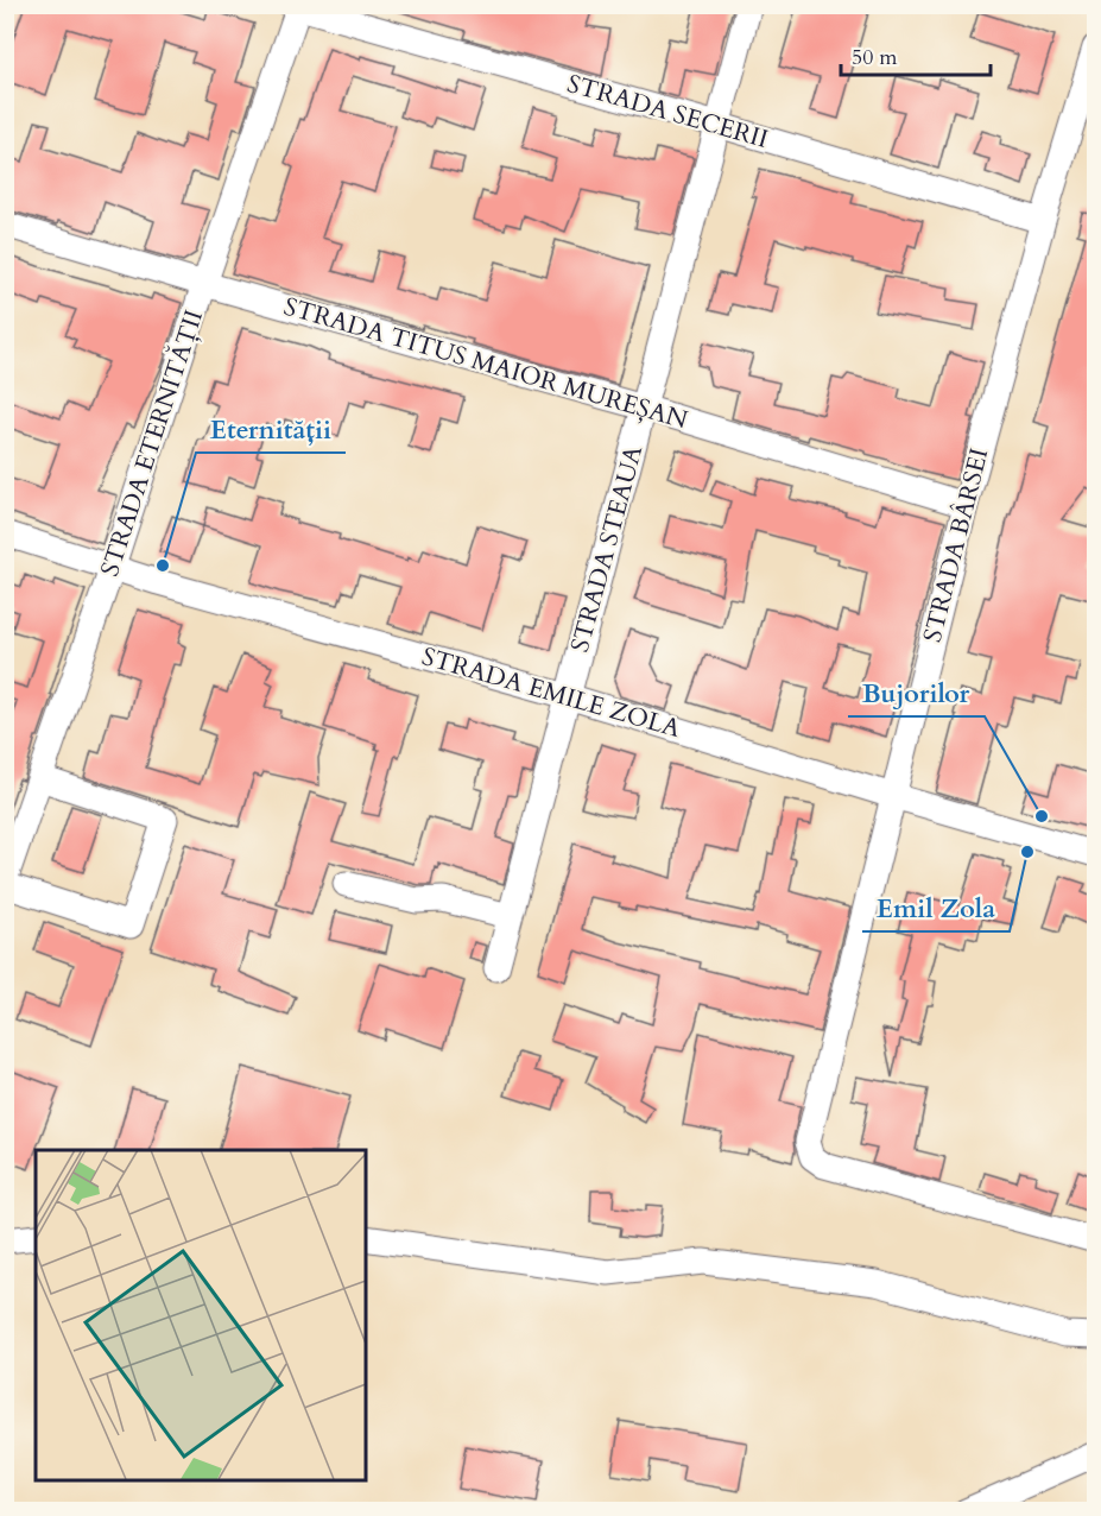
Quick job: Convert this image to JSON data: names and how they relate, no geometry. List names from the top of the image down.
{
  "streets": {
    "street": [
      "STRADA SECERII",
      "STRADA TITUS MAIOR MUREȘAN",
      "STRADA ETERNITĂȚII",
      "STRADA BÂRSEI",
      "STRADA STEAUA",
      "STRADA EMILE ZOLA"
    ]
  },
  "crossings": [
    ["STRADA SECERII", "STRADA ETERNITĂȚII"],
    ["STRADA SECERII", "STRADA BÂRSEI"],
    ["STRADA SECERII", "STRADA STEAUA"],
    ["STRADA TITUS MAIOR MUREȘAN", "STRADA ETERNITĂȚII"],
    ["STRADA TITUS MAIOR MUREȘAN", "STRADA BÂRSEI"],
    ["STRADA TITUS MAIOR MUREȘAN", "STRADA STEAUA"],
    ["STRADA ETERNITĂȚII", "STRADA EMILE ZOLA"],
    ["STRADA BÂRSEI", "STRADA EMILE ZOLA"],
    ["STRADA STEAUA", "STRADA EMILE ZOLA"]
  ],
  "places": ["Eternității", "Bujorilor", "Emil Zola"],
  "scale_bar": "50 m"
}
